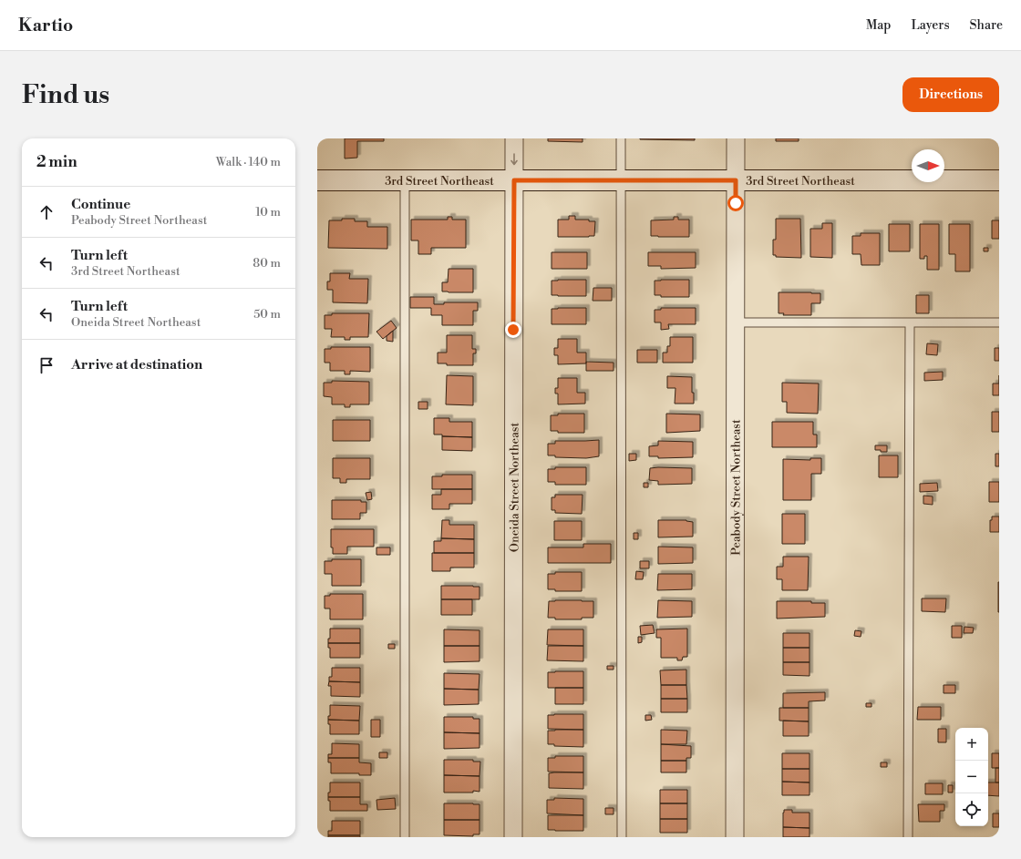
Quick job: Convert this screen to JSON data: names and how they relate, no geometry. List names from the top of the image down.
{
  "streets": {
    "street": ["3rd Street Northeast", "Oneida Street Northeast", "Peabody Street Northeast"]
  },
  "crossings": [
    ["3rd Street Northeast", "Oneida Street Northeast"],
    ["3rd Street Northeast", "Peabody Street Northeast"]
  ],
  "north": "right",
  "page": {
    "header": "Kartio",
    "nav": ["Map", "Layers", "Share"],
    "buttons": "Directions",
    "title": "Find us",
    "heading": ["2 min", "Walk · 140 m"],
    "list": [
      ["Continue", "Peabody Street Northeast", "10 m"],
      ["Turn left", "3rd Street Northeast", "80 m"],
      ["Turn left", "Oneida Street Northeast", "50 m"],
      "Arrive at destination"
    ],
    "map_buttons": ["+", "−"]
  }
}
